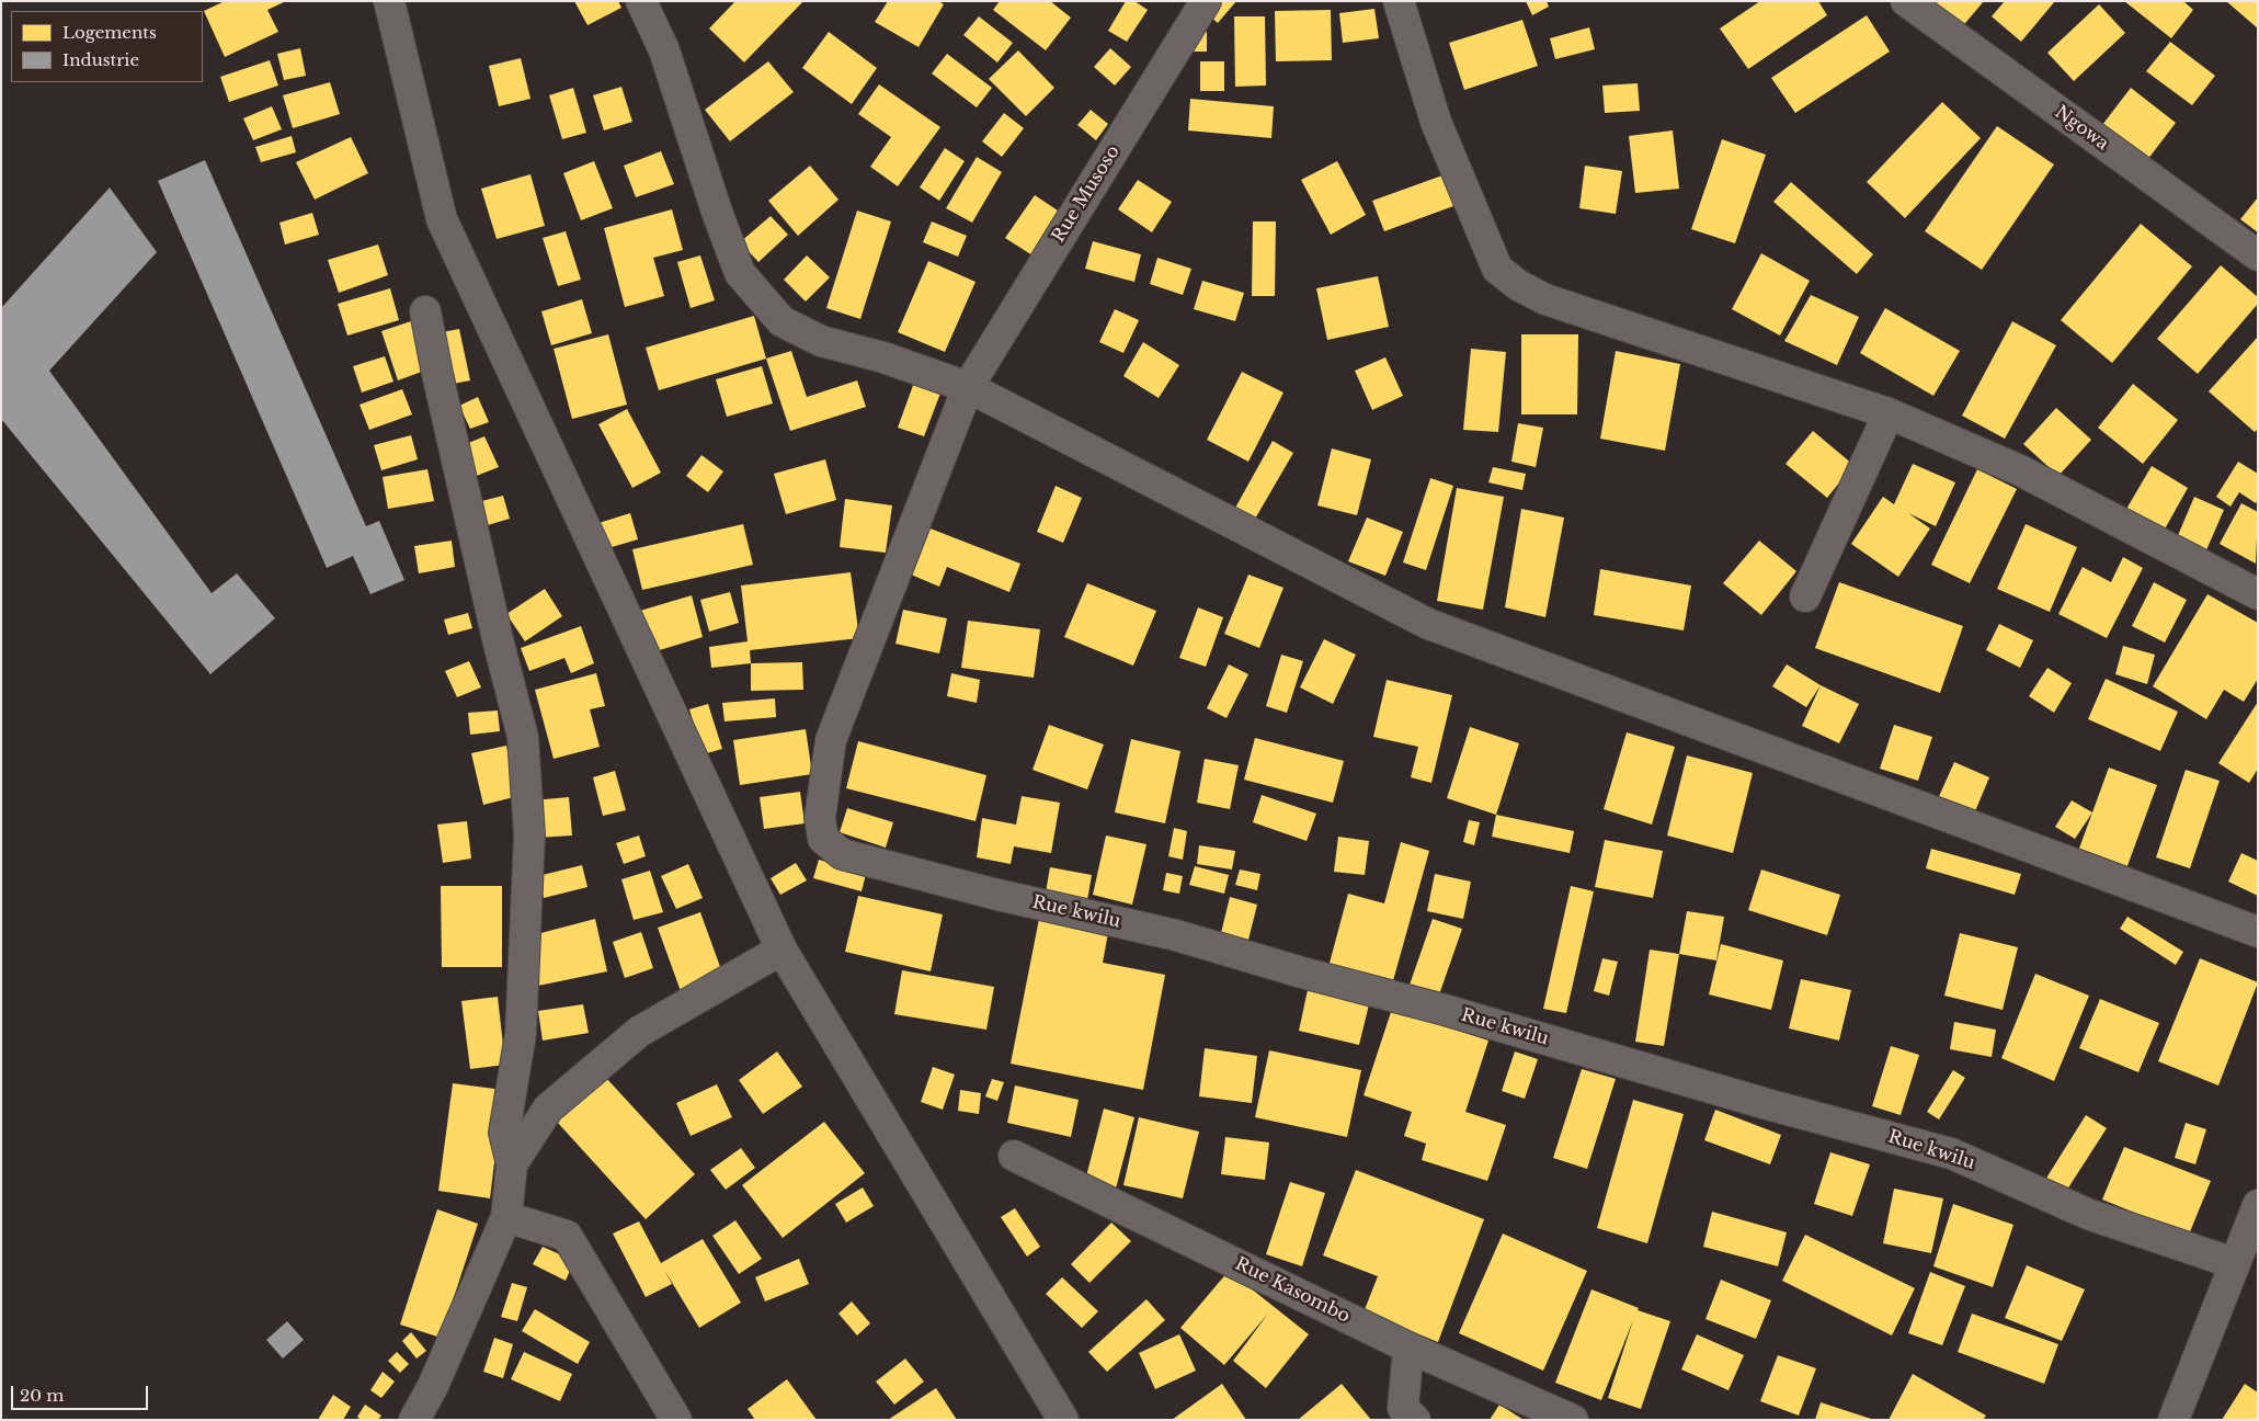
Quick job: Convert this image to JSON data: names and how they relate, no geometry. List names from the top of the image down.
{
  "streets": {
    "street": [
      "Ngowa",
      "Rue Musoso",
      "Rue kwilu",
      "Rue Kasombo"
    ]
  },
  "crossings": [
    ["Rue Musoso", "Rue kwilu"]
  ],
  "legend": ["Logements", "Industrie"],
  "scale_bar": "20 m"
}
